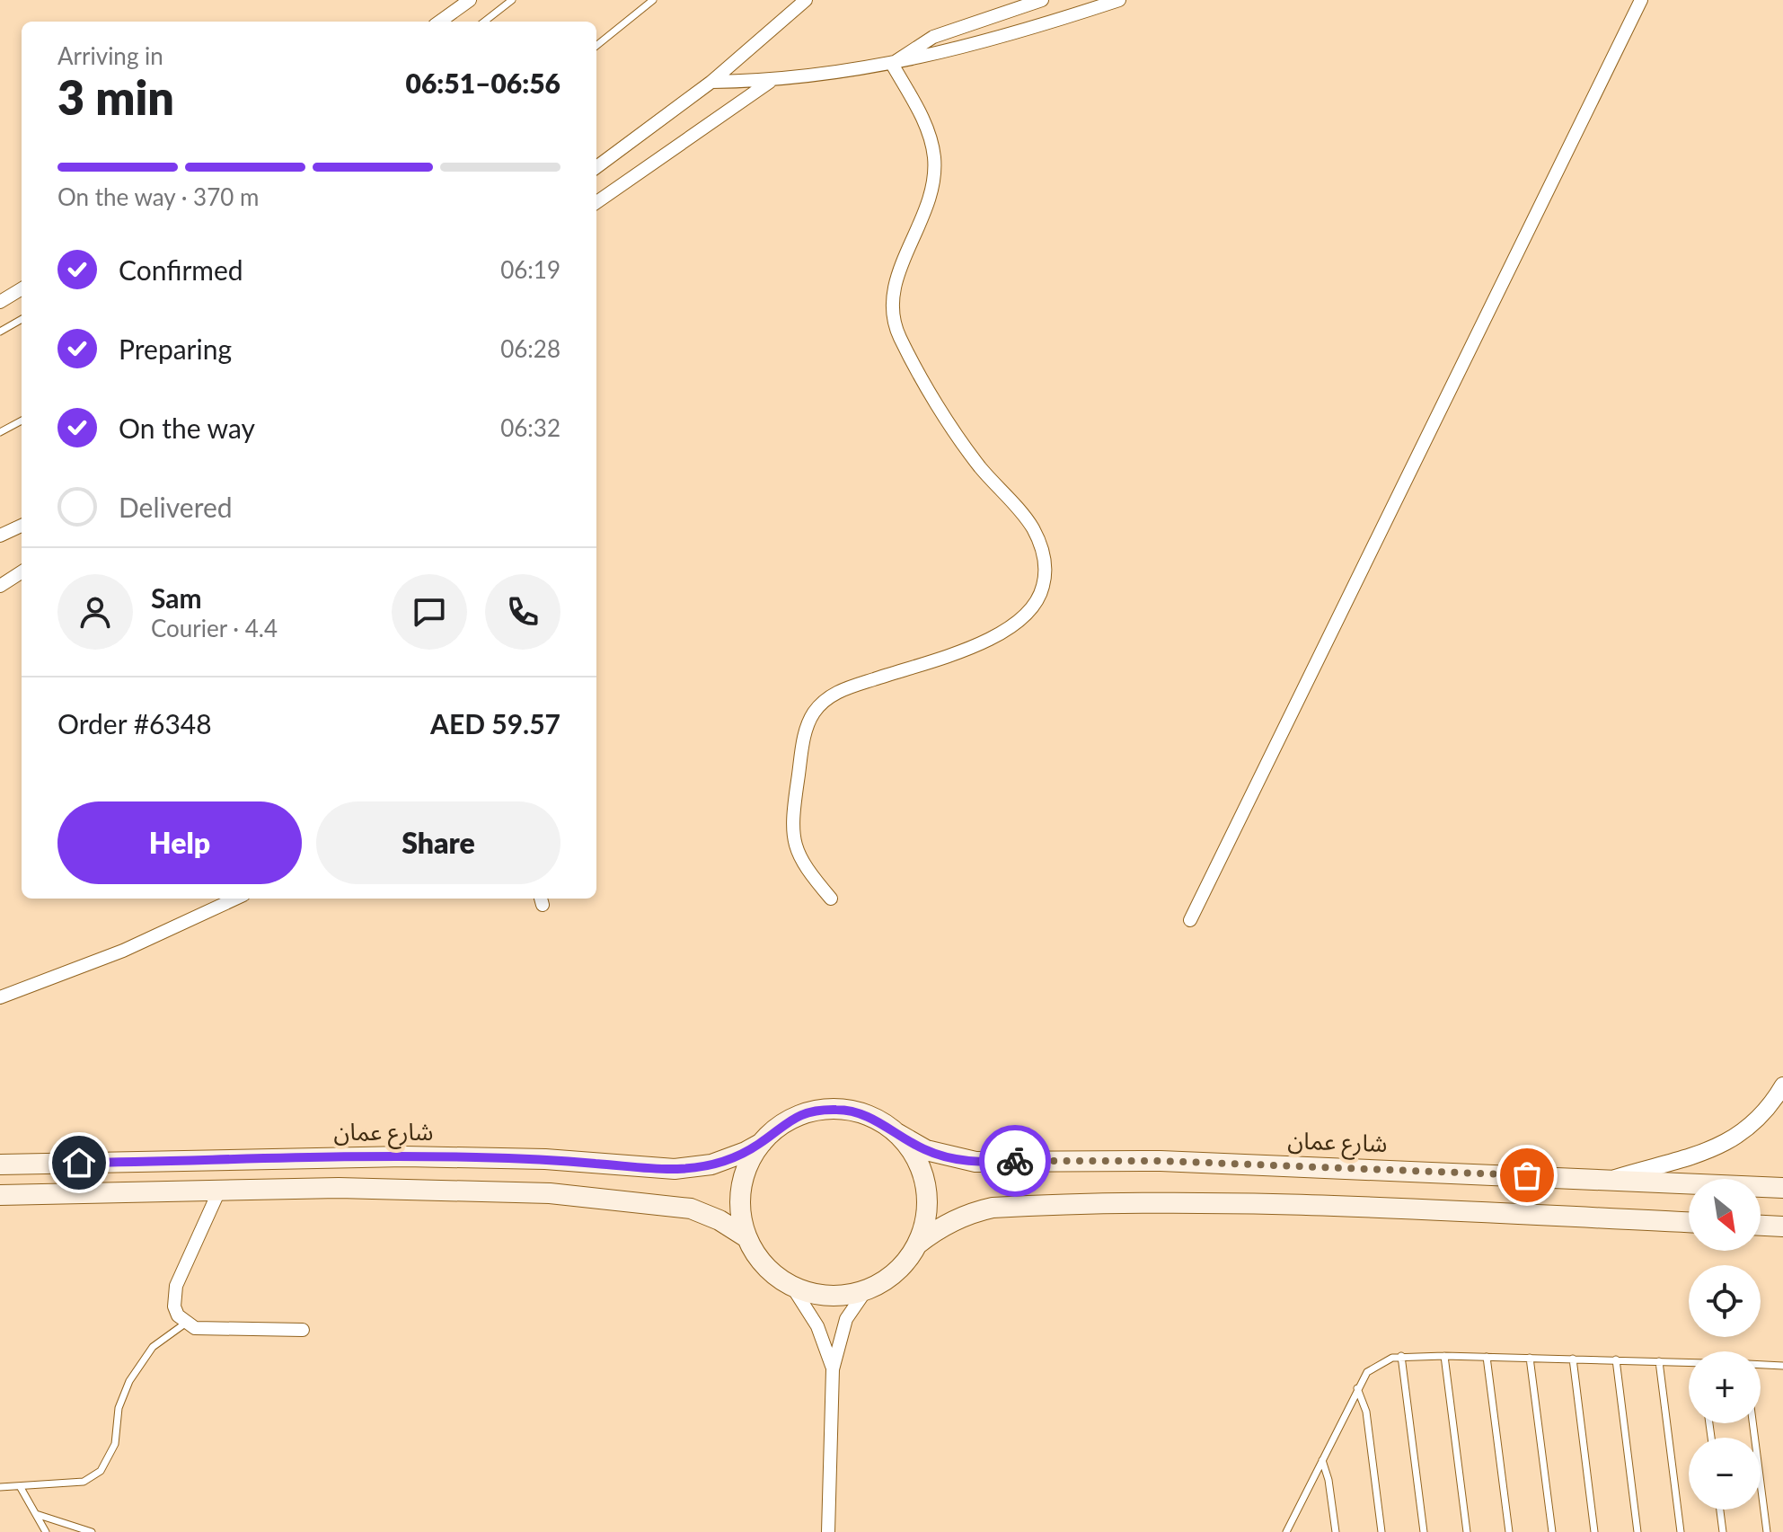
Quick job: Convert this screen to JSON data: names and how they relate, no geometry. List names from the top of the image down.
{
  "streets": {
    "main road": ["شارع عمان"]
  },
  "north": "bottom right",
  "page": {
    "heading": ["3 min", "Arriving in", "06:51–06:56"],
    "panel": [
      "Sam",
      "Courier · 4.4",
      "Order #6348",
      "AED 59.57"
    ],
    "bar": "On the way · 370 m",
    "list": [
      ["Confirmed", "06:19"],
      ["Preparing", "06:28"],
      ["On the way", "06:32"],
      "Delivered"
    ],
    "buttons": ["Help", "Share"],
    "map_buttons": ["+", "−"]
  }
}
